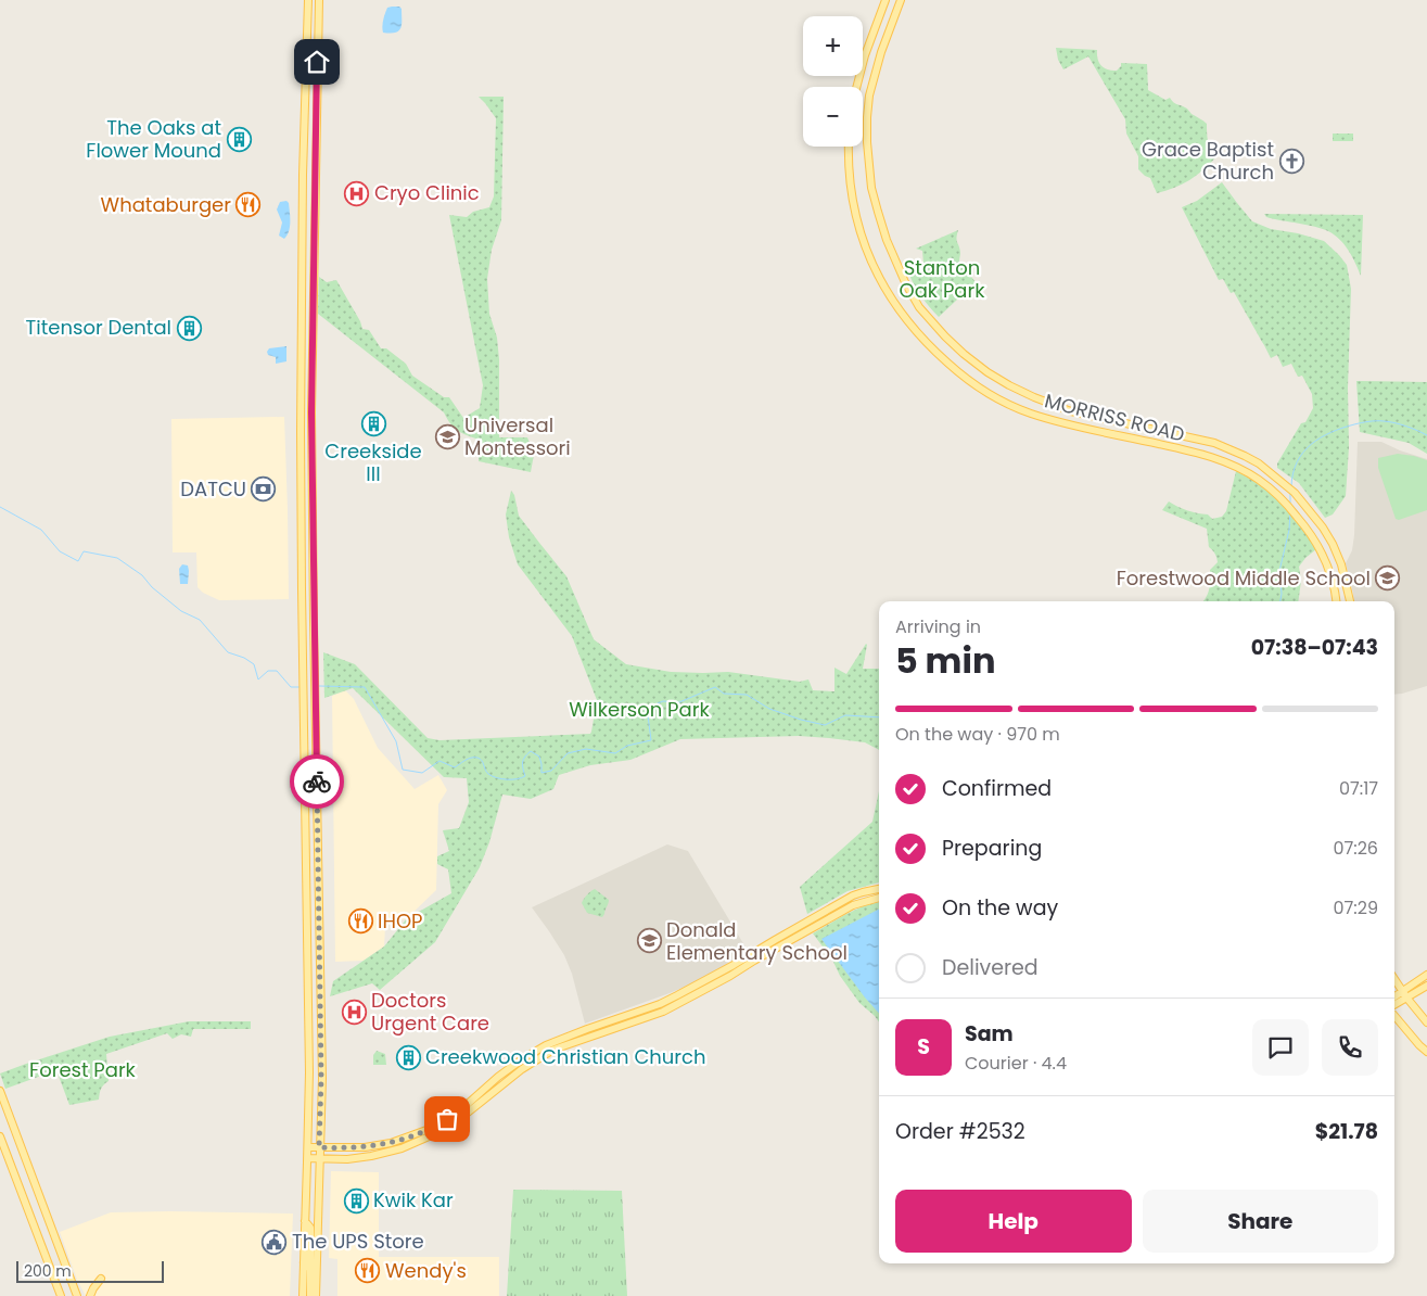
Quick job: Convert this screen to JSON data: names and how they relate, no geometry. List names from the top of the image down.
{
  "streets": {
    "main road": ["MORRISS ROAD"]
  },
  "parks": ["Stanton Oak Park", "Wilkerson Park", "Forest Park"],
  "places": {
    "building": [
      "The Oaks at Flower Mound",
      "Titensor Dental",
      "Creekside III",
      "Creekwood Christian Church",
      "Kwik Kar"
    ],
    "church": ["Grace Baptist Church"],
    "hospital": ["Cryo Clinic", "Doctors Urgent Care"],
    "restaurant": ["Whataburger", "IHOP", "Wendy's"],
    "school or university": ["Universal Montessori", "Forestwood Middle School", "Donald Elementary School"],
    "bank": ["DATCU"],
    "public building": ["The UPS Store"]
  },
  "scale_bar": "200 m",
  "page": {
    "map_buttons": ["+", "−"],
    "heading": ["5 min", "Arriving in", "07:38–07:43"],
    "panel": [
      "Sam",
      "Courier · 4.4",
      "Order #2532",
      "$21.78"
    ],
    "bar": "On the way · 970 m",
    "list": [
      ["Confirmed", "07:17"],
      ["Preparing", "07:26"],
      ["On the way", "07:29"],
      "Delivered"
    ],
    "round": "S",
    "buttons": ["Help", "Share"],
    "scale": "200 m"
  }
}
